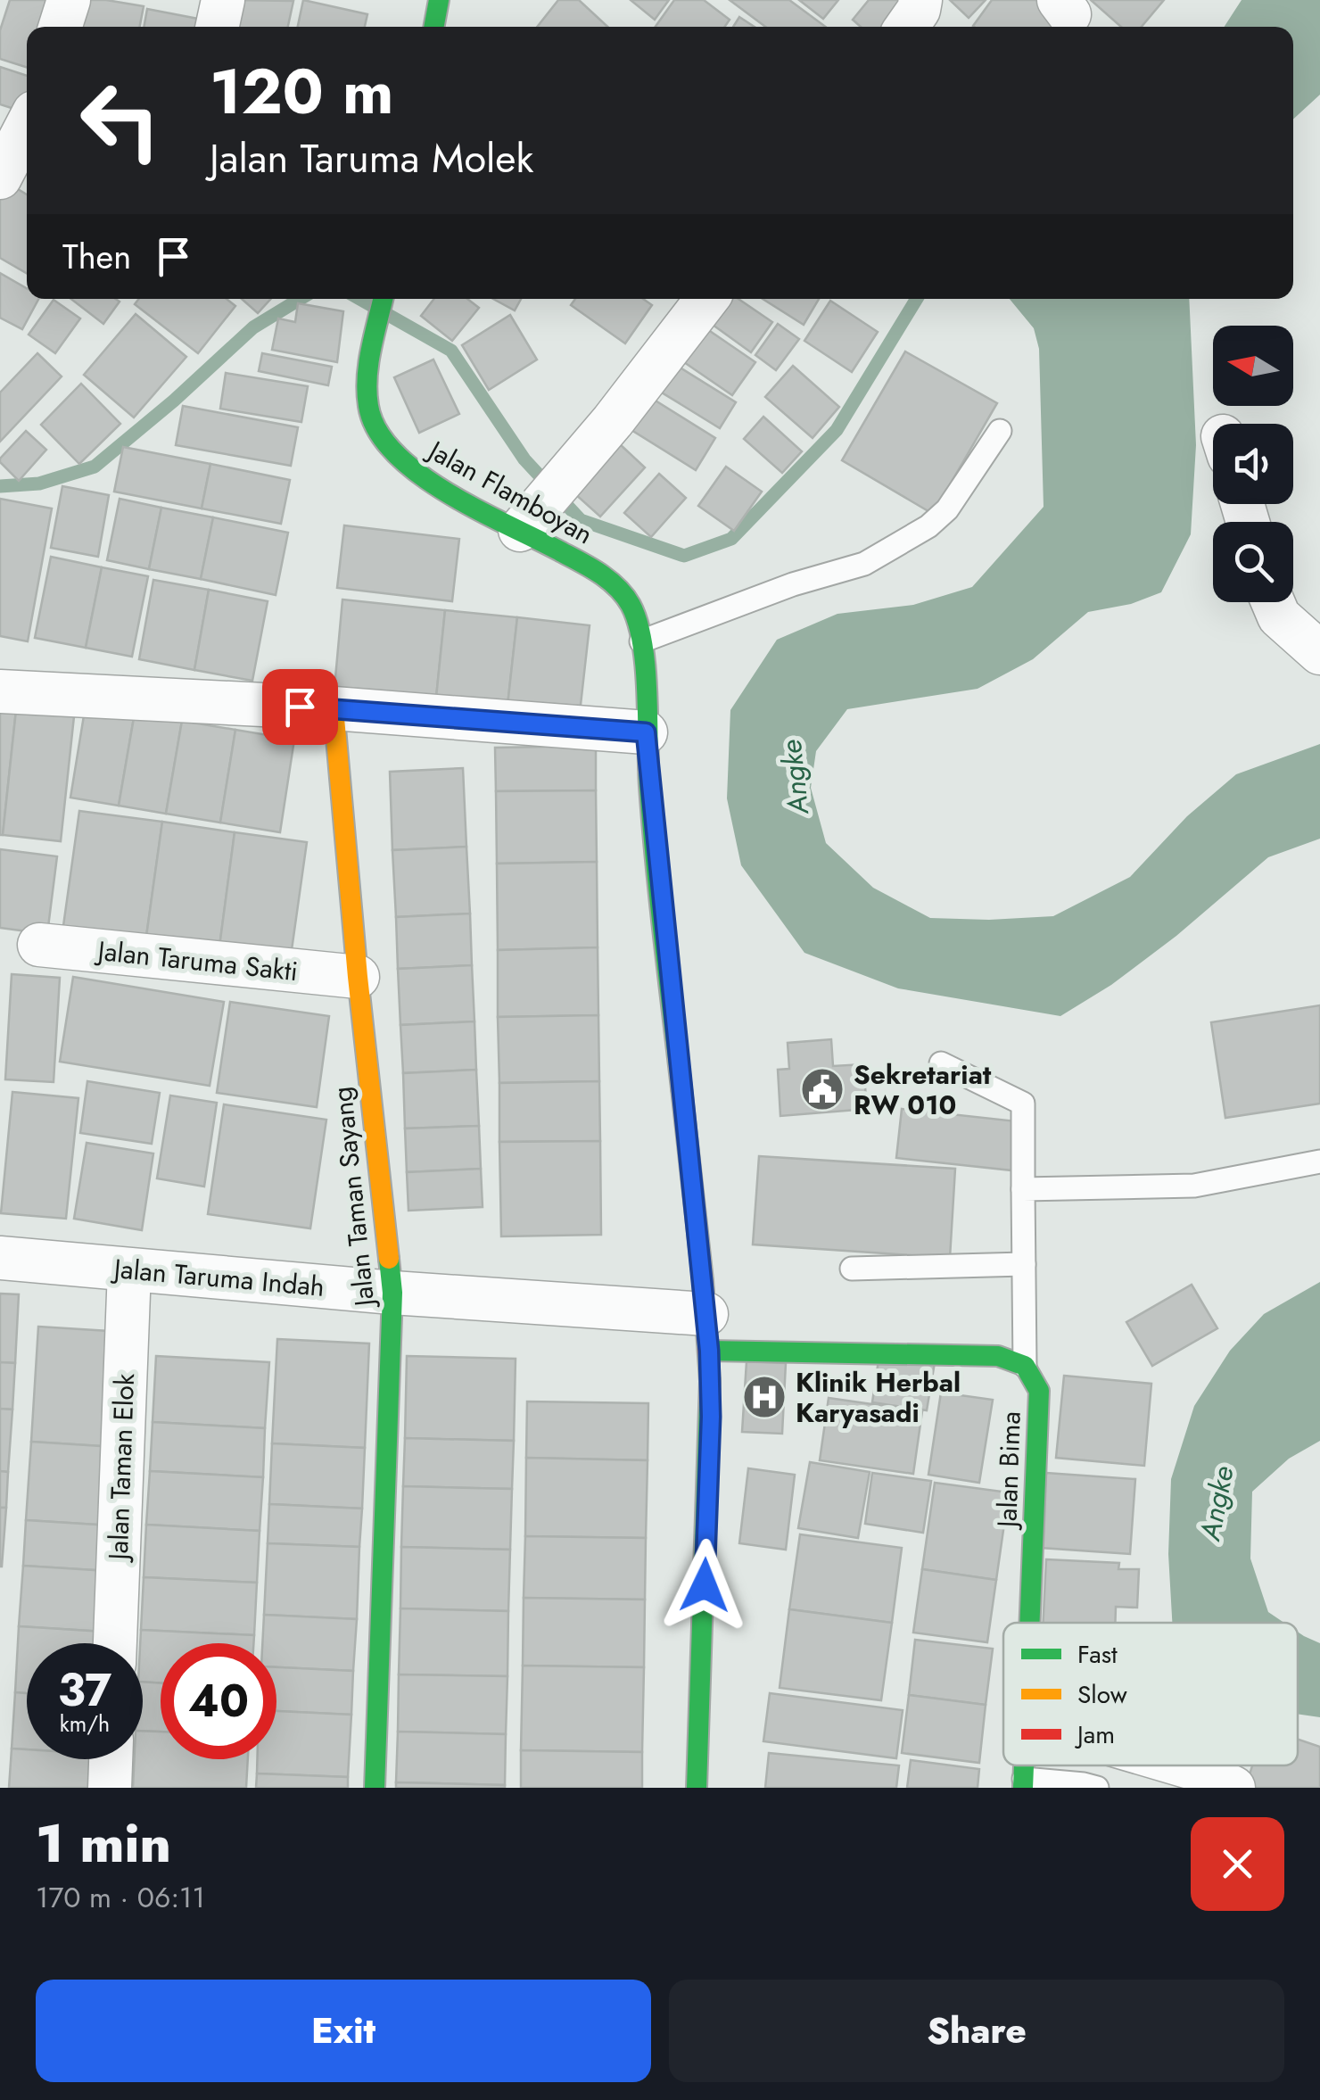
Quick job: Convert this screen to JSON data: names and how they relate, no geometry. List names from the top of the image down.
{
  "streets": {
    "street": [
      "Jalan Flamboyan",
      "Jalan Taruma Sakti",
      "Jalan Taman Sayang",
      "Jalan Taruma Indah",
      "Jalan Taman Elok",
      "Jalan Bima"
    ]
  },
  "crossings": [
    ["Jalan Flamboyan", "Jalan Taruma Indah"],
    ["Jalan Taruma Sakti", "Jalan Taman Sayang"],
    ["Jalan Taman Sayang", "Jalan Taruma Indah"],
    ["Jalan Taruma Indah", "Jalan Taman Elok"]
  ],
  "water": ["Angke"],
  "places": {
    "public building": ["Sekretariat RW 010"],
    "hospital": ["Klinik Herbal Karyasadi"]
  },
  "legend": ["Fast", "Slow", "Jam"],
  "north": "left",
  "page": {
    "turn": ["120 m", "Jalan Taruma Molek"],
    "then": "Then",
    "speed": "37 km/h",
    "limit": "40",
    "heading": ["1 min", "170 m · 06:11"],
    "buttons": ["Exit", "Share"]
  }
}
